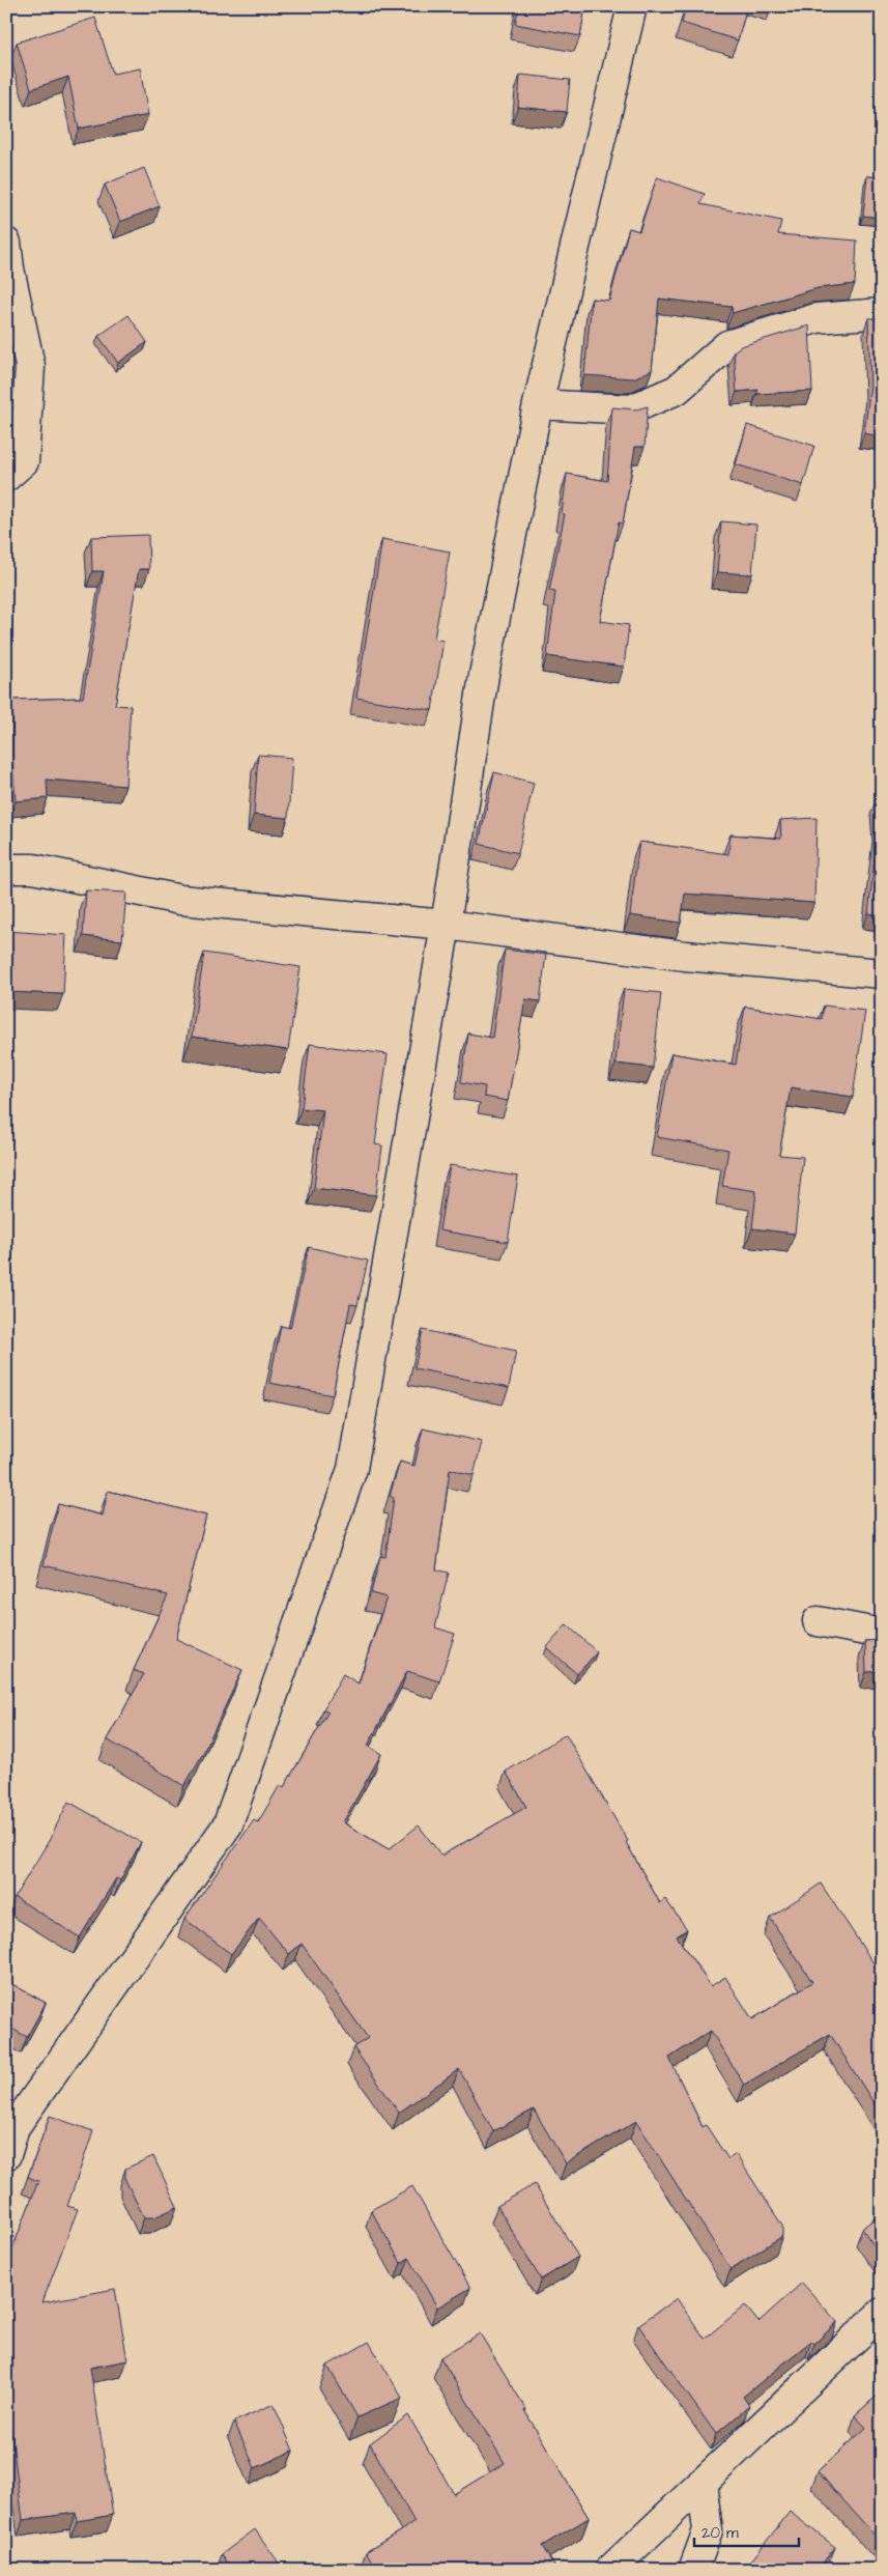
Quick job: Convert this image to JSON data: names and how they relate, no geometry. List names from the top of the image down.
{
  "scale_bar": "20 m"
}
